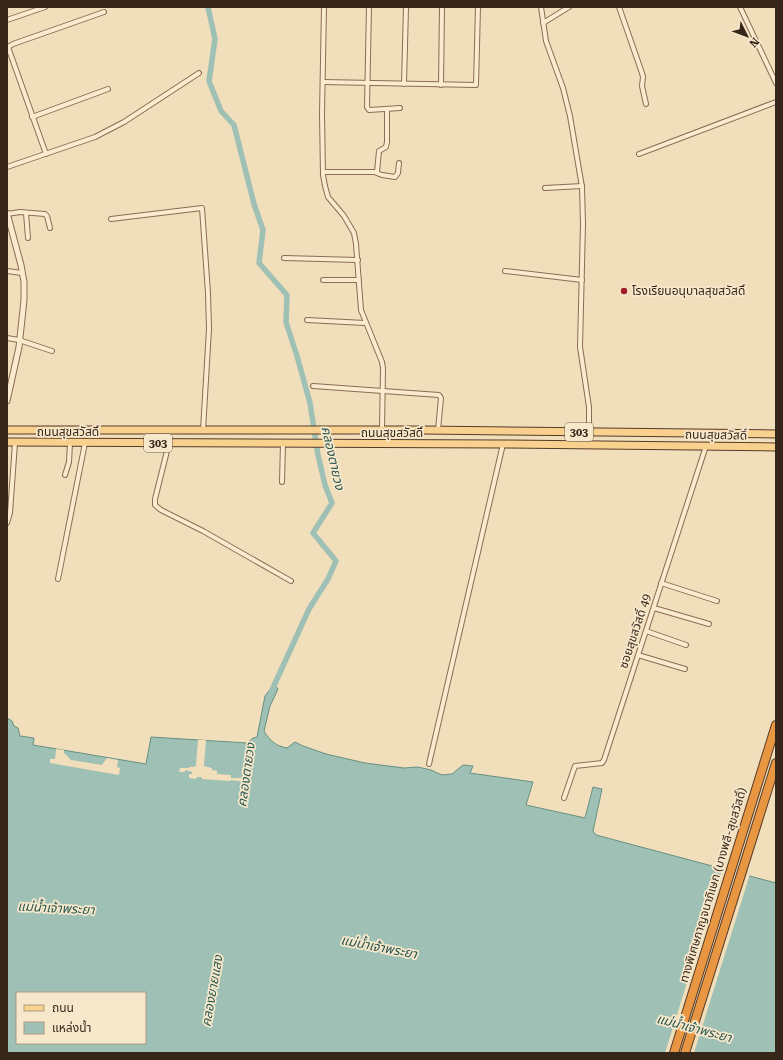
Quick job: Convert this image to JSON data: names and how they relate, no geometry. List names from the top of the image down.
{
  "streets": {
    "highway": ["ทางพิเศษกาญจนาภิเษก (บางพลี-สุขสวัสดิ์)"],
    "main road": ["ถนนสุขสวัสดิ์", "303"],
    "street": ["ซอยสุขสวัสดิ์ 49"]
  },
  "crossings": [
    ["ถนนสุขสวัสดิ์", "ซอยสุขสวัสดิ์ 49"]
  ],
  "water": ["คลองตายวง", "แม่น้ำเจ้าพระยา", "คลองยายแสง"],
  "places": ["โรงเรียนอนุบาลสุขสวัสดิ์"],
  "legend": ["ถนน", "แหล่งน้ำ"],
  "north": "bottom right"
}
